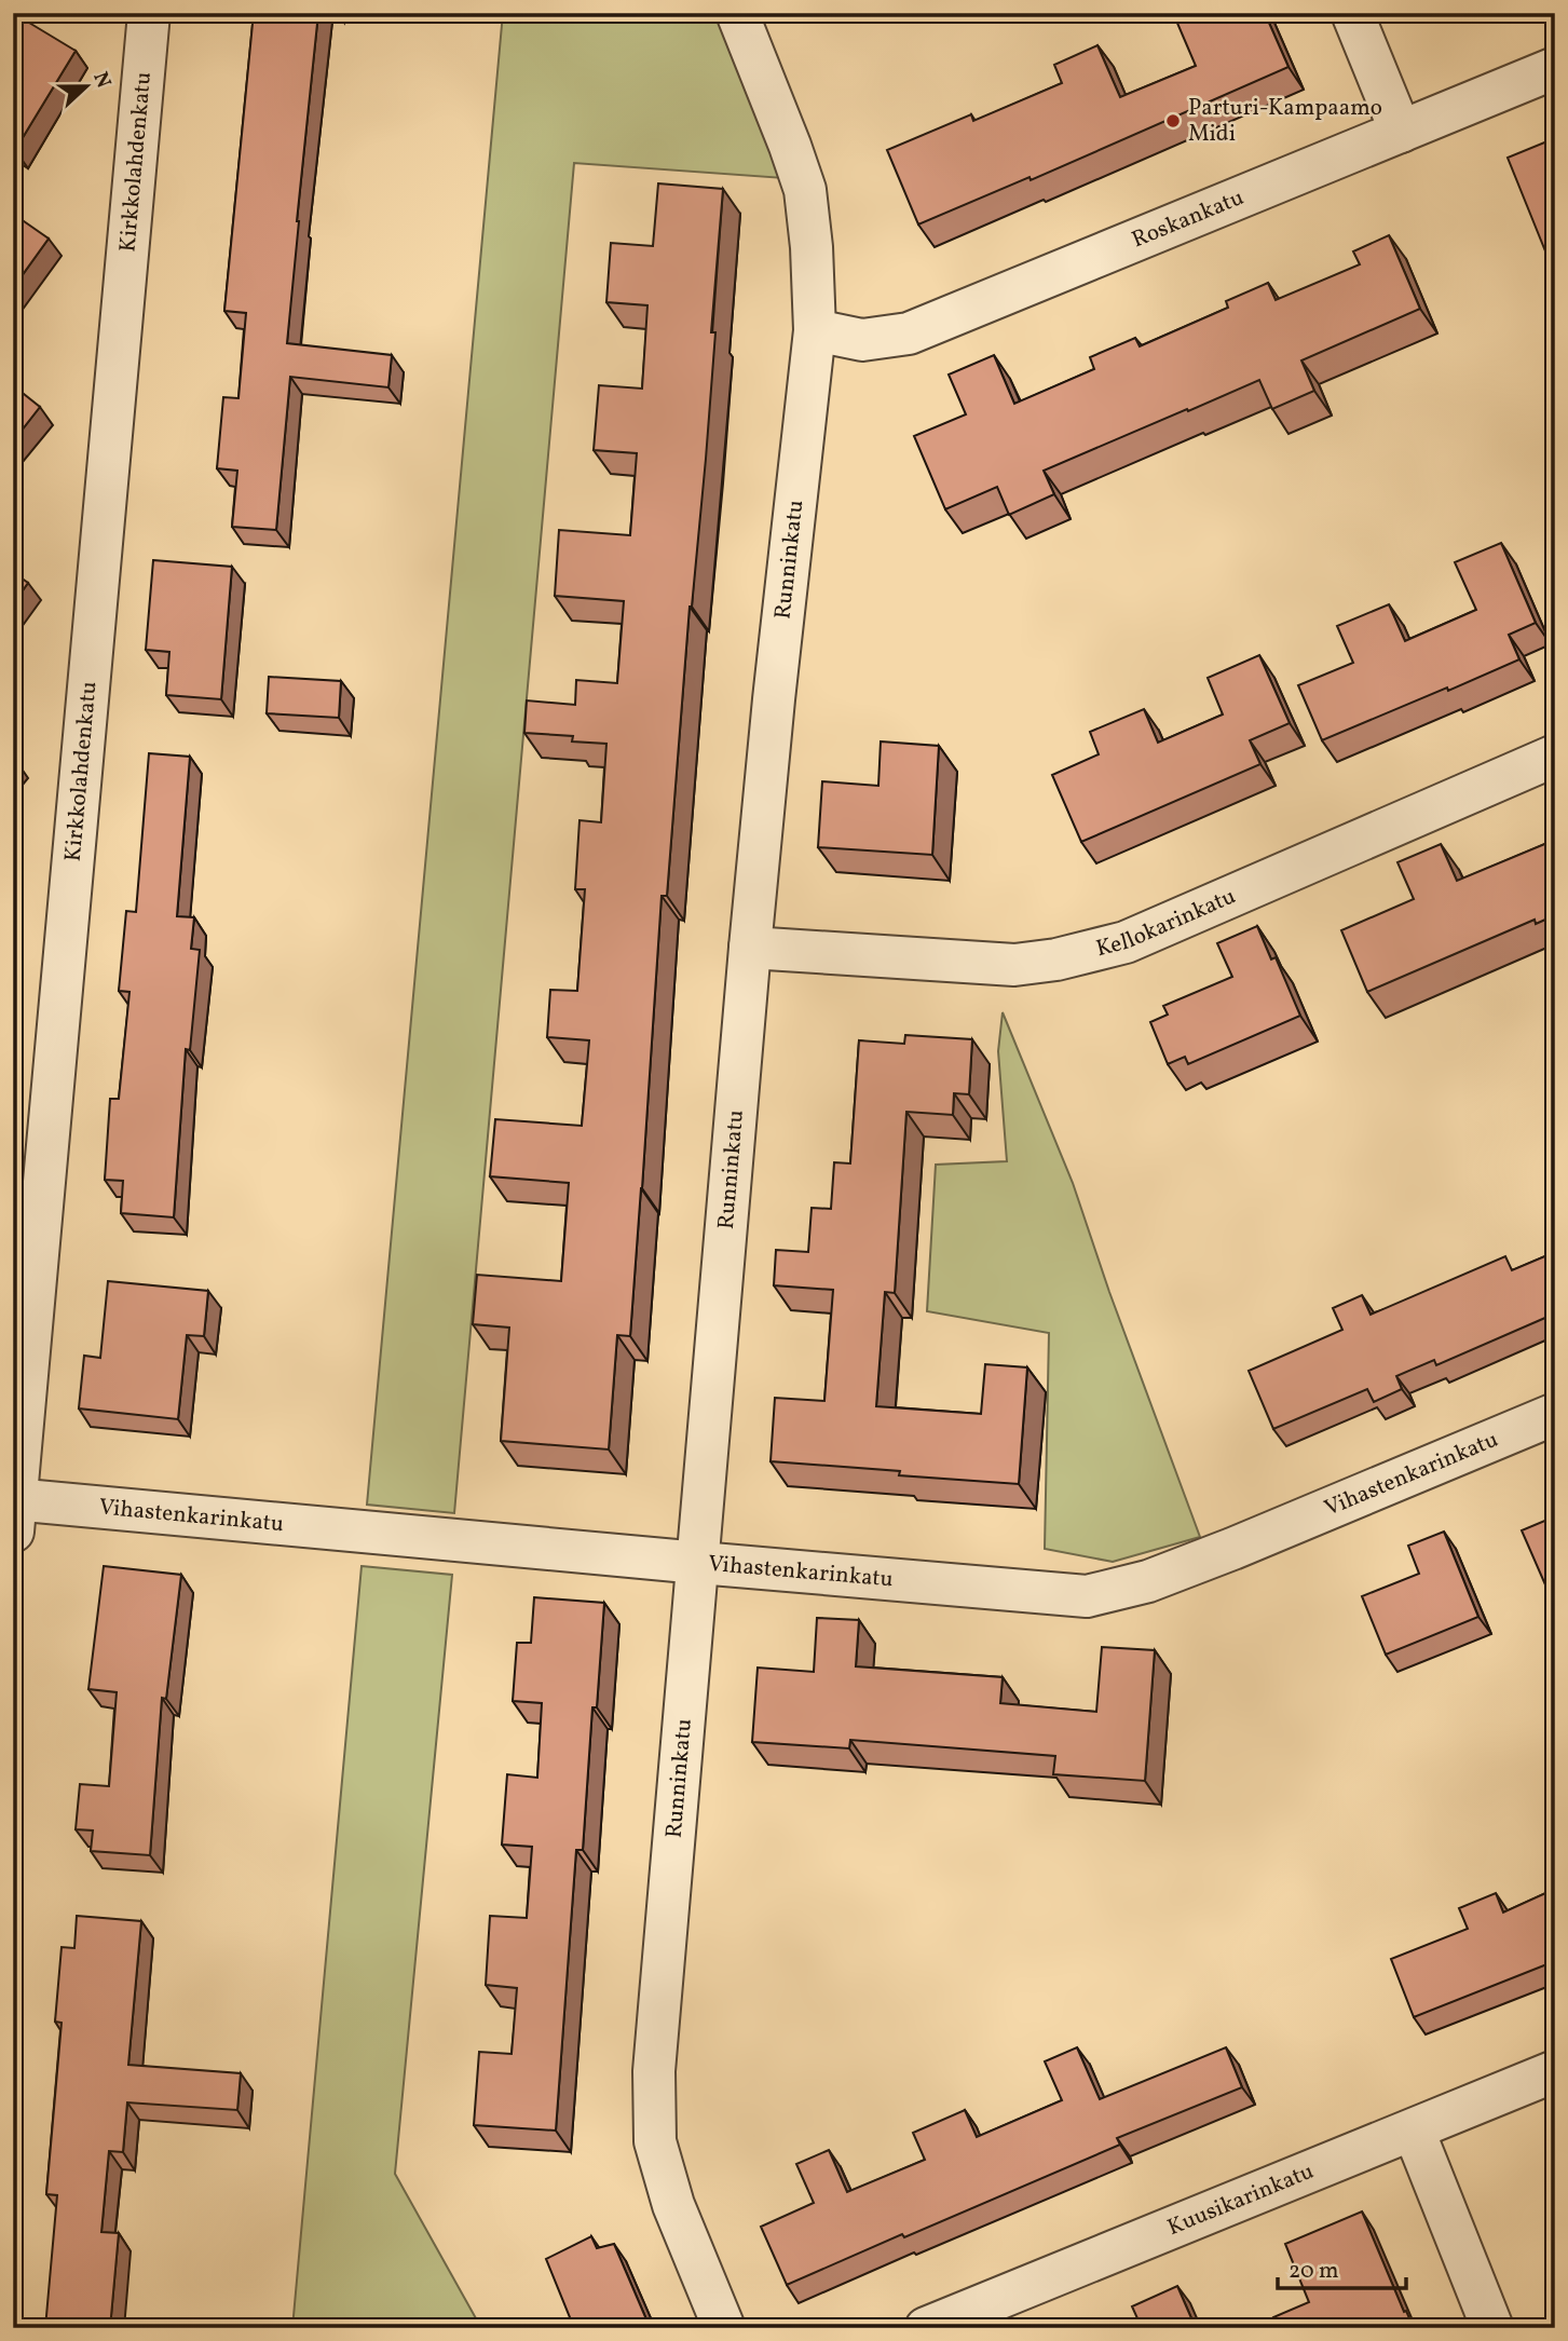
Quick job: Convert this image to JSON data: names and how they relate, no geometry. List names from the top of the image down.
{
  "streets": {
    "street": [
      "Kirkkolahdenkatu",
      "Roskankatu",
      "Runninkatu",
      "Kellokarinkatu",
      "Vihastenkarinkatu",
      "Kuusikarinkatu"
    ]
  },
  "crossings": [
    ["Kirkkolahdenkatu", "Vihastenkarinkatu"],
    ["Roskankatu", "Runninkatu"],
    ["Runninkatu", "Kellokarinkatu"],
    ["Runninkatu", "Vihastenkarinkatu"]
  ],
  "places": ["Parturi-Kampaamo Midi"],
  "scale_bar": "20 m",
  "north": "right"
}
